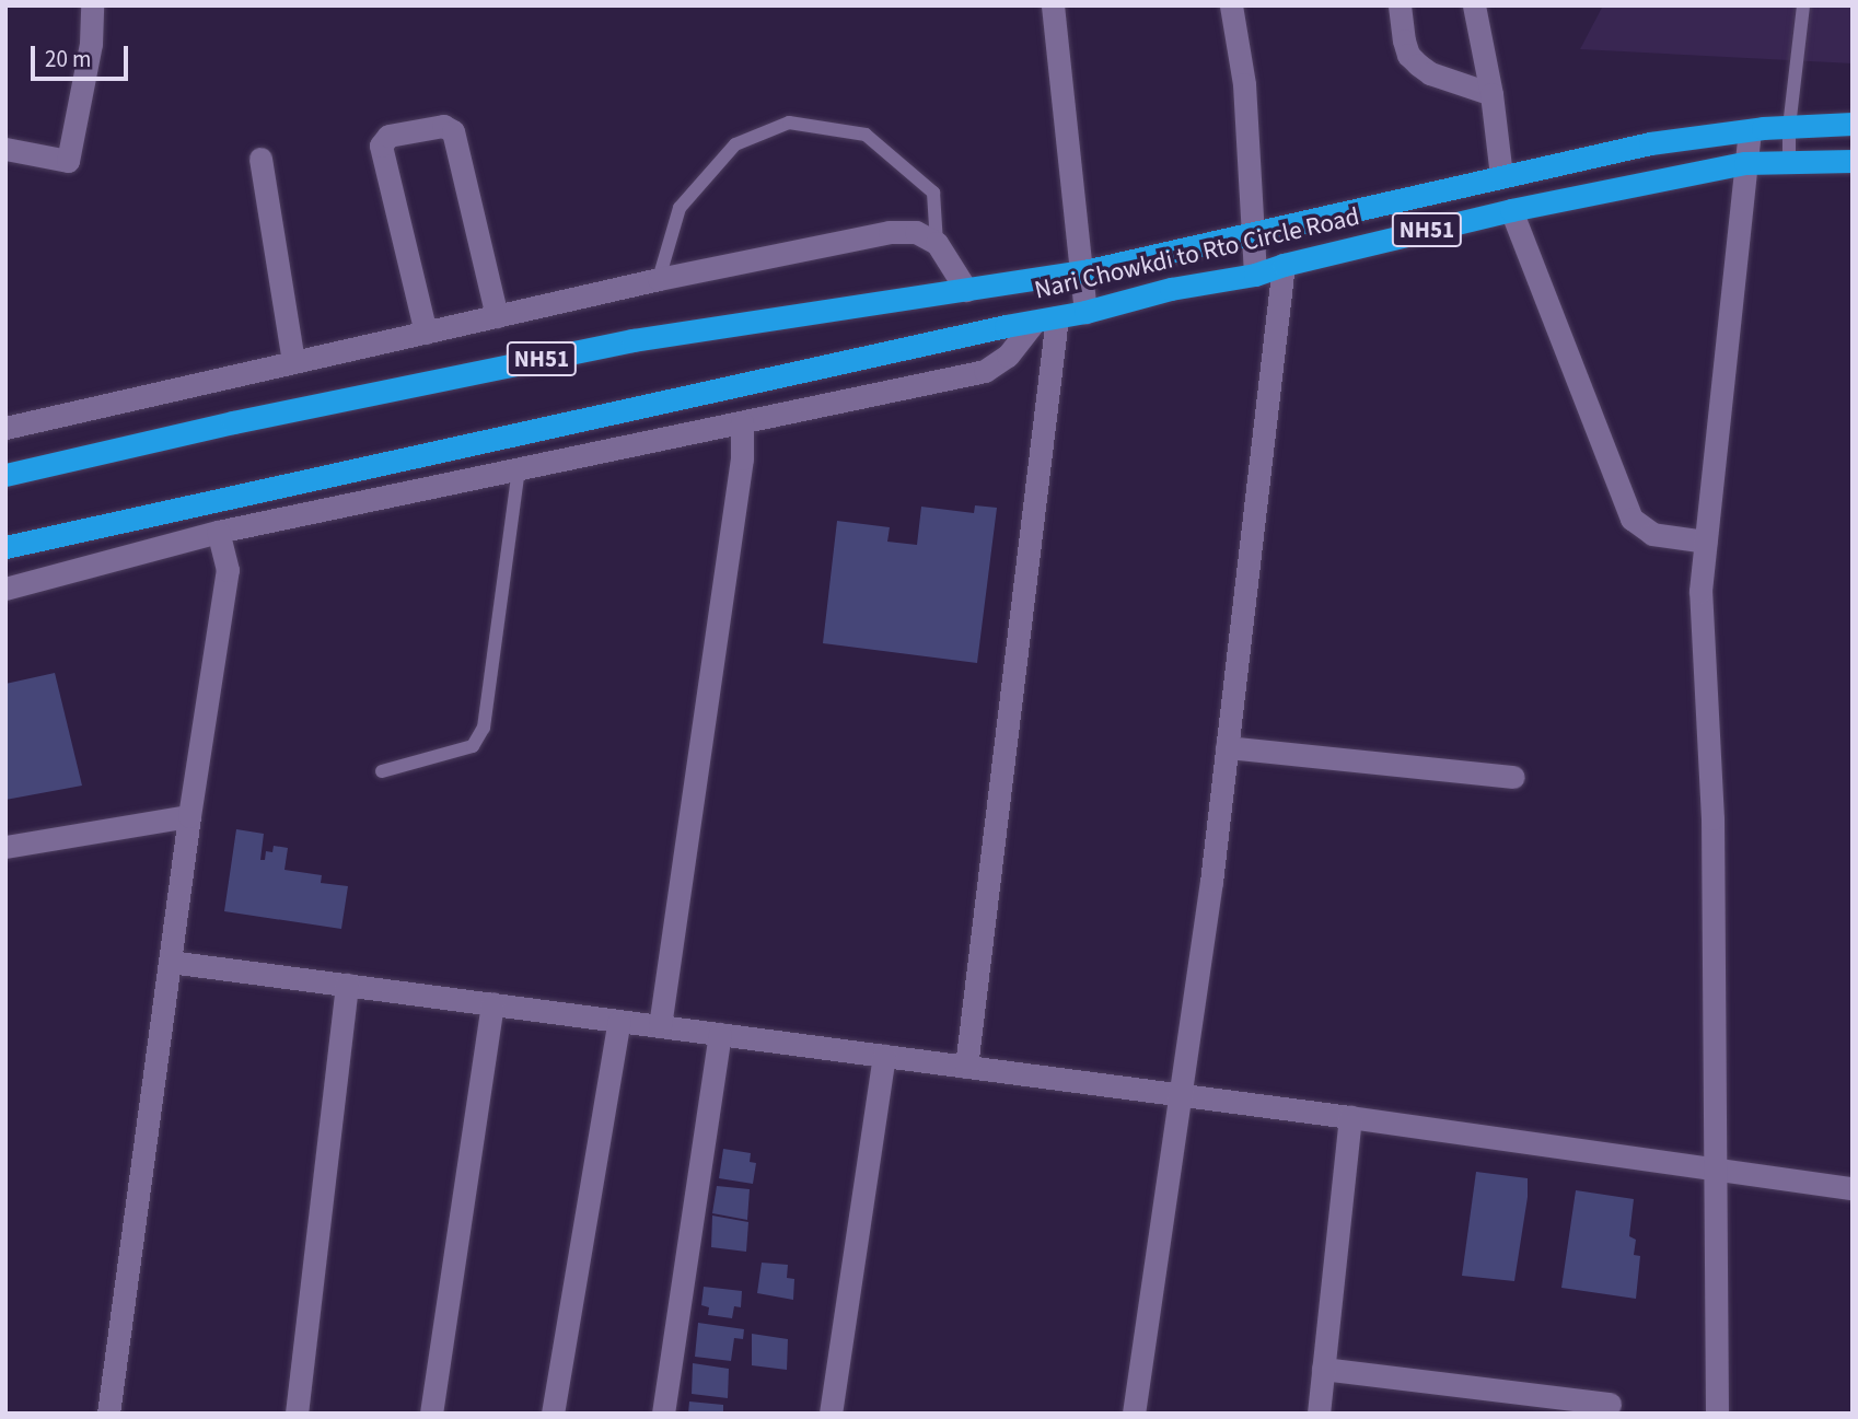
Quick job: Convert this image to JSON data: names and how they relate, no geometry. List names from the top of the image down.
{
  "streets": {
    "highway": ["NH51", "Nari Chowkdi to Rto Circle Road"]
  },
  "scale_bar": "20 m"
}
